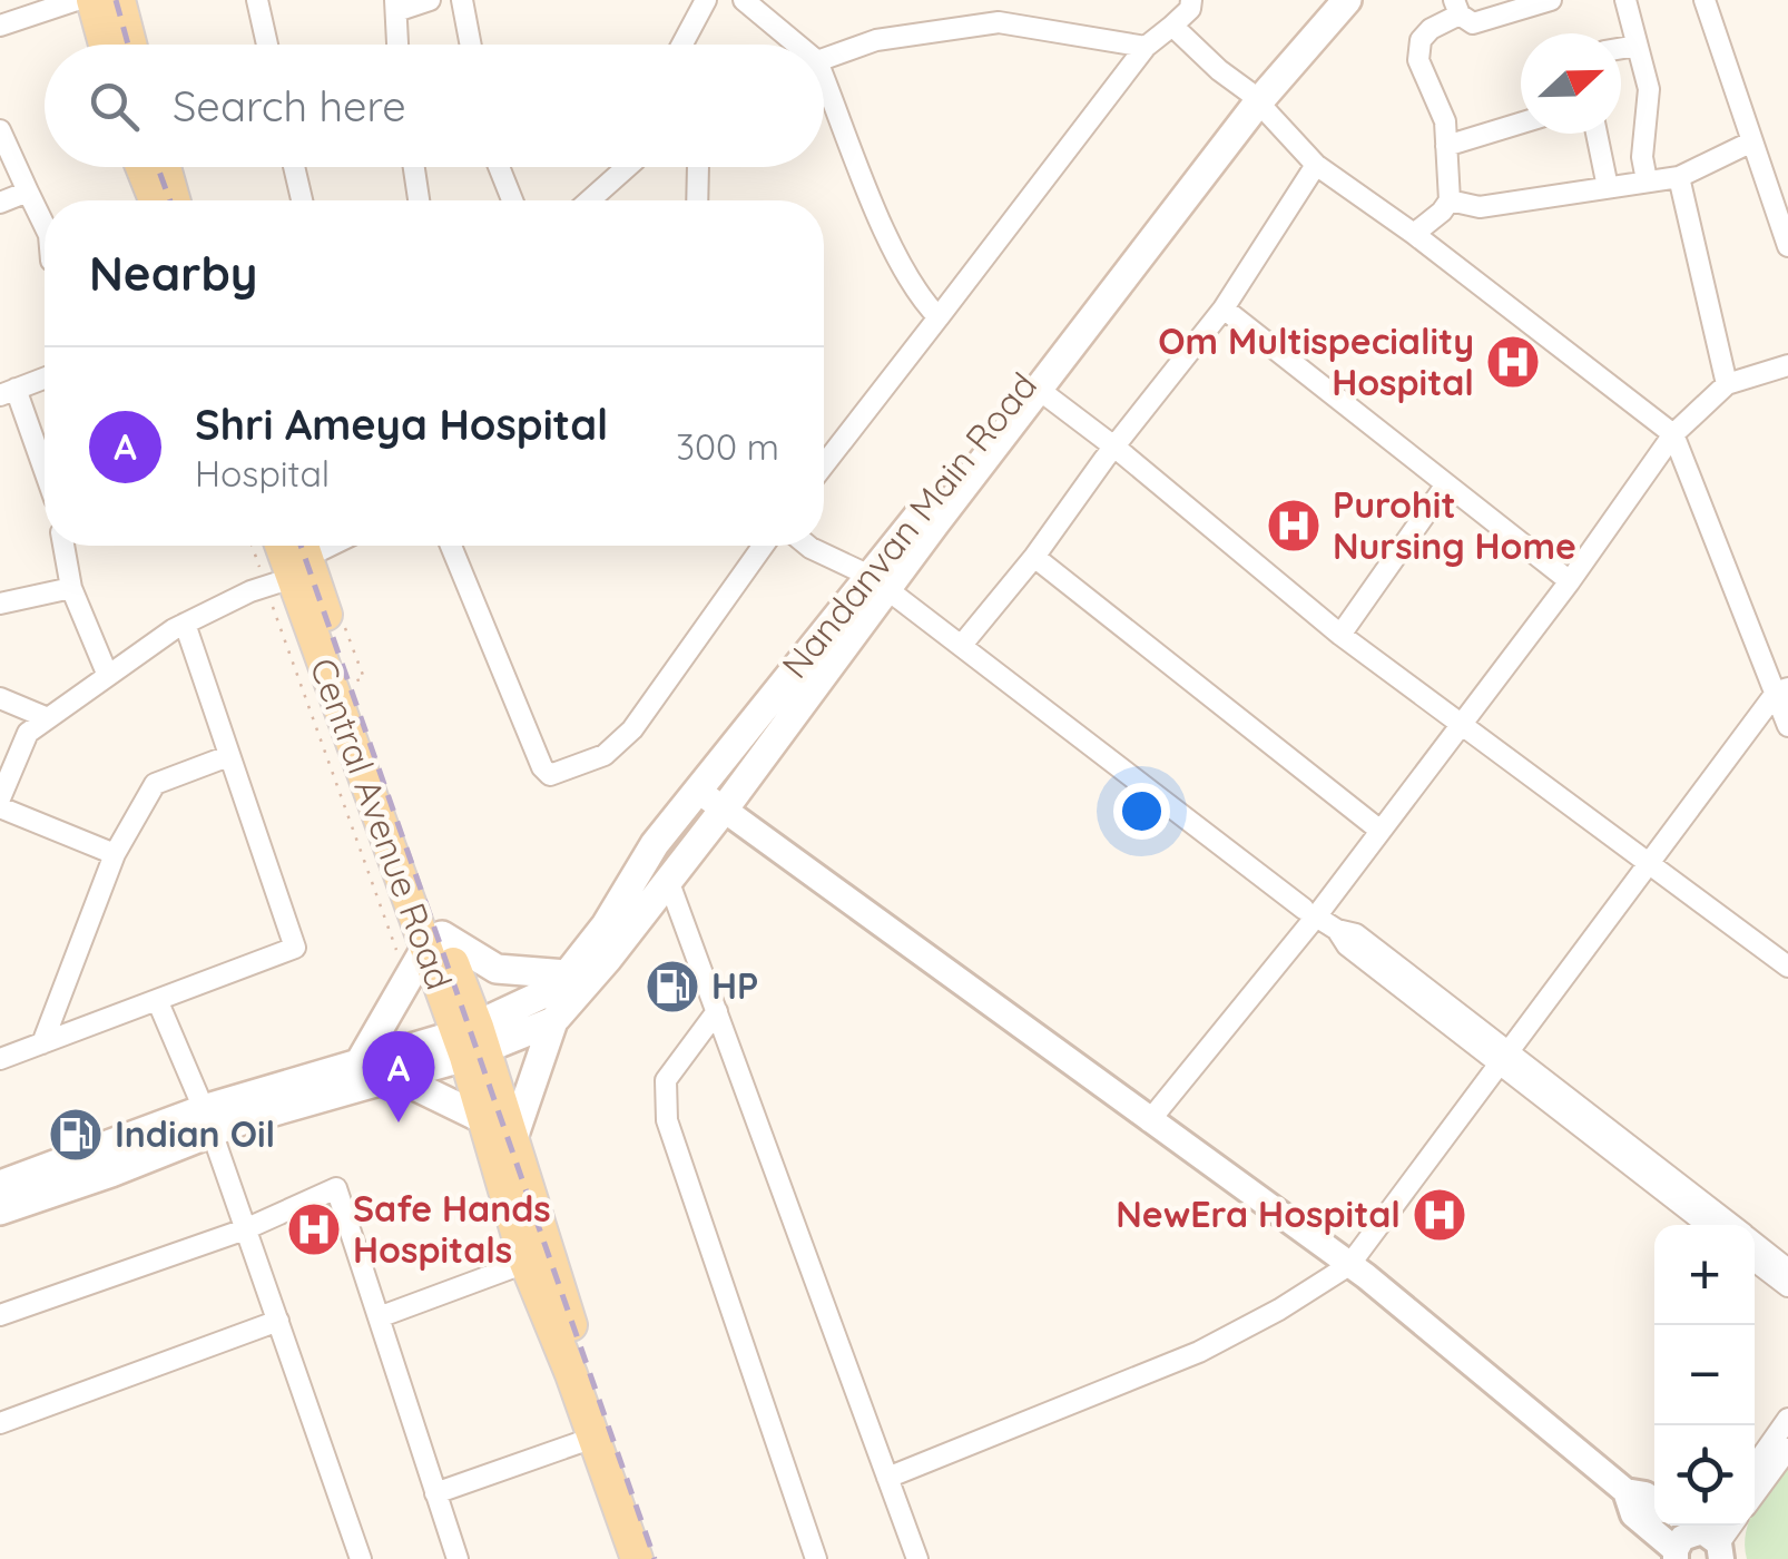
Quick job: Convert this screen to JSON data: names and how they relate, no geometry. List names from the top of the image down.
{
  "streets": {
    "main road": ["Nandanvan Main Road"]
  },
  "places": {
    "hospital": [
      "Om Multispeciality Hospital",
      "Purohit Nursing Home",
      "NewEra Hospital",
      "Safe Hands Hospitals"
    ],
    "fuel station": ["HP", "Indian Oil"]
  },
  "north": "right",
  "page": {
    "search": "Search here",
    "heading": "Nearby",
    "list": [
      {
        "mark": "A",
        "name": "Shri Ameya Hospital",
        "note": "Hospital",
        "value": "300 m"
      }
    ],
    "pins": "A",
    "map_buttons": ["+", "−"]
  }
}
